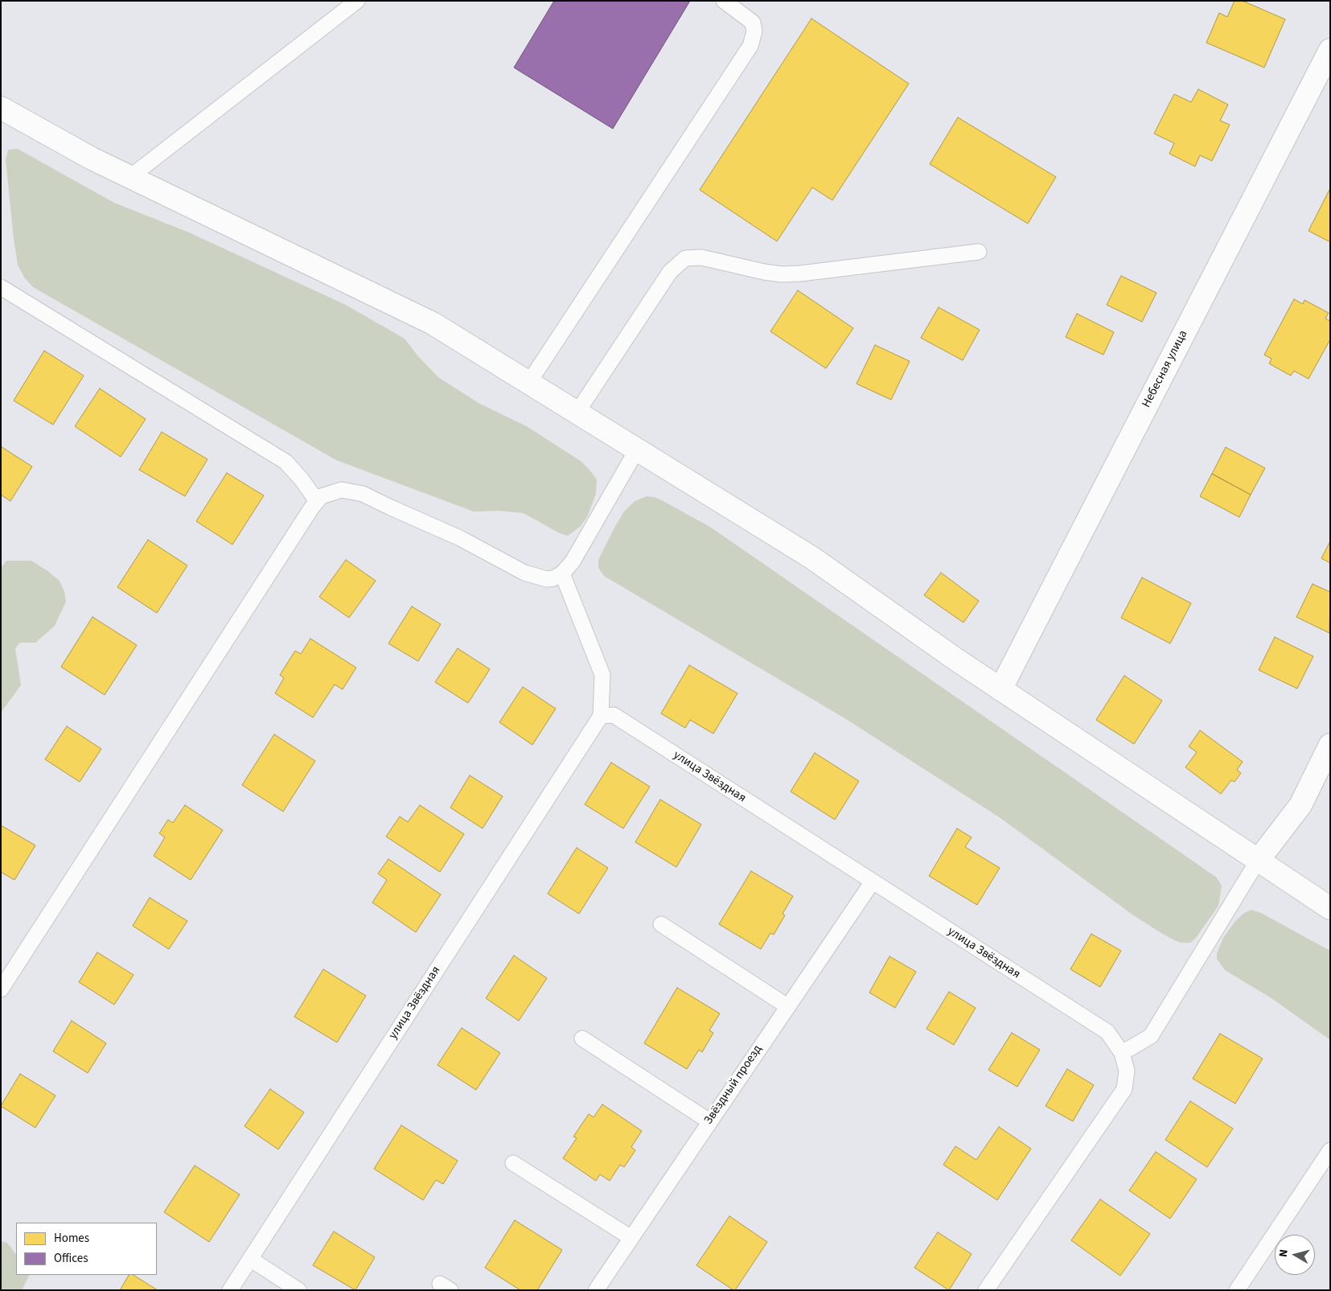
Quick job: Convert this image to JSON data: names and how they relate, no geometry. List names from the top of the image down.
{
  "streets": {
    "street": ["Небесная улица"],
    "lane": ["улица Звёздная", "Звёздный проезд"]
  },
  "crossings": [
    ["улица Звёздная", "Звёздный проезд"]
  ],
  "legend": ["Homes", "Offices"],
  "north": "left"
}
